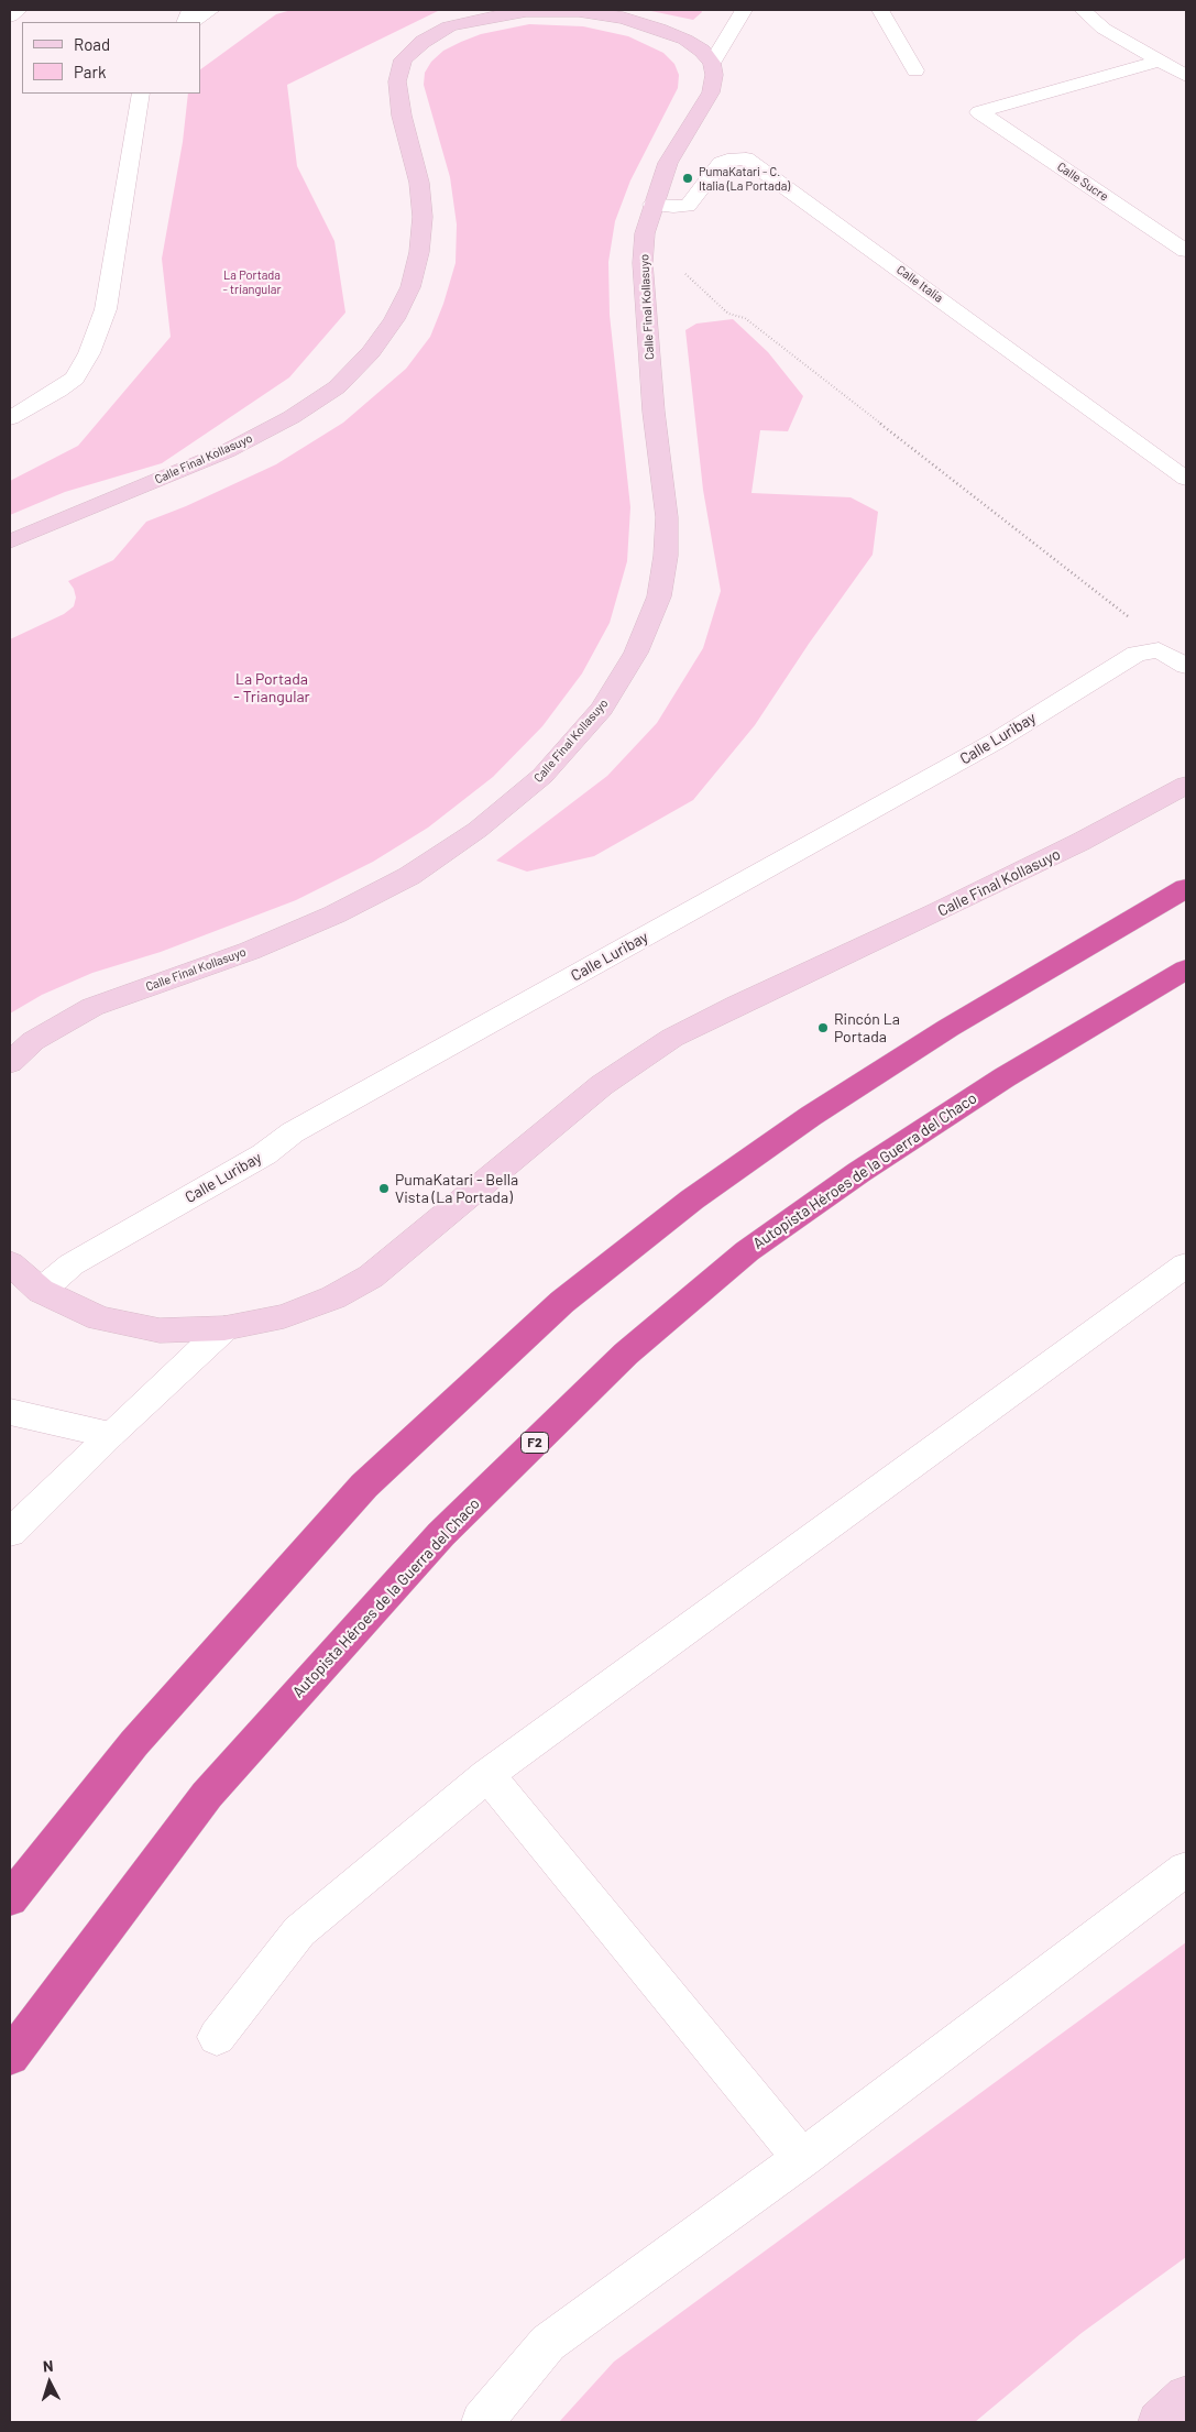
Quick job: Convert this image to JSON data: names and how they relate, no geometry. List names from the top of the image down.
{
  "streets": {
    "highway": ["Autopista Héroes de la Guerra del Chaco", "F2"],
    "main road": ["Calle Final Kollasuyo"],
    "street": ["Calle Sucre", "Calle Italia", "Calle Luribay"]
  },
  "crossings": [
    ["Calle Italia", "Calle Final Kollasuyo"],
    ["Calle Final Kollasuyo", "Calle Luribay"]
  ],
  "parks": ["La Portada - triangular", "La Portada - Triangular"],
  "places": ["PumaKatari - C. Italia (La Portada)", "Rincón La Portada", "PumaKatari - Bella Vista (La Portada)"],
  "legend": ["Road", "Park"],
  "north": "top"
}
